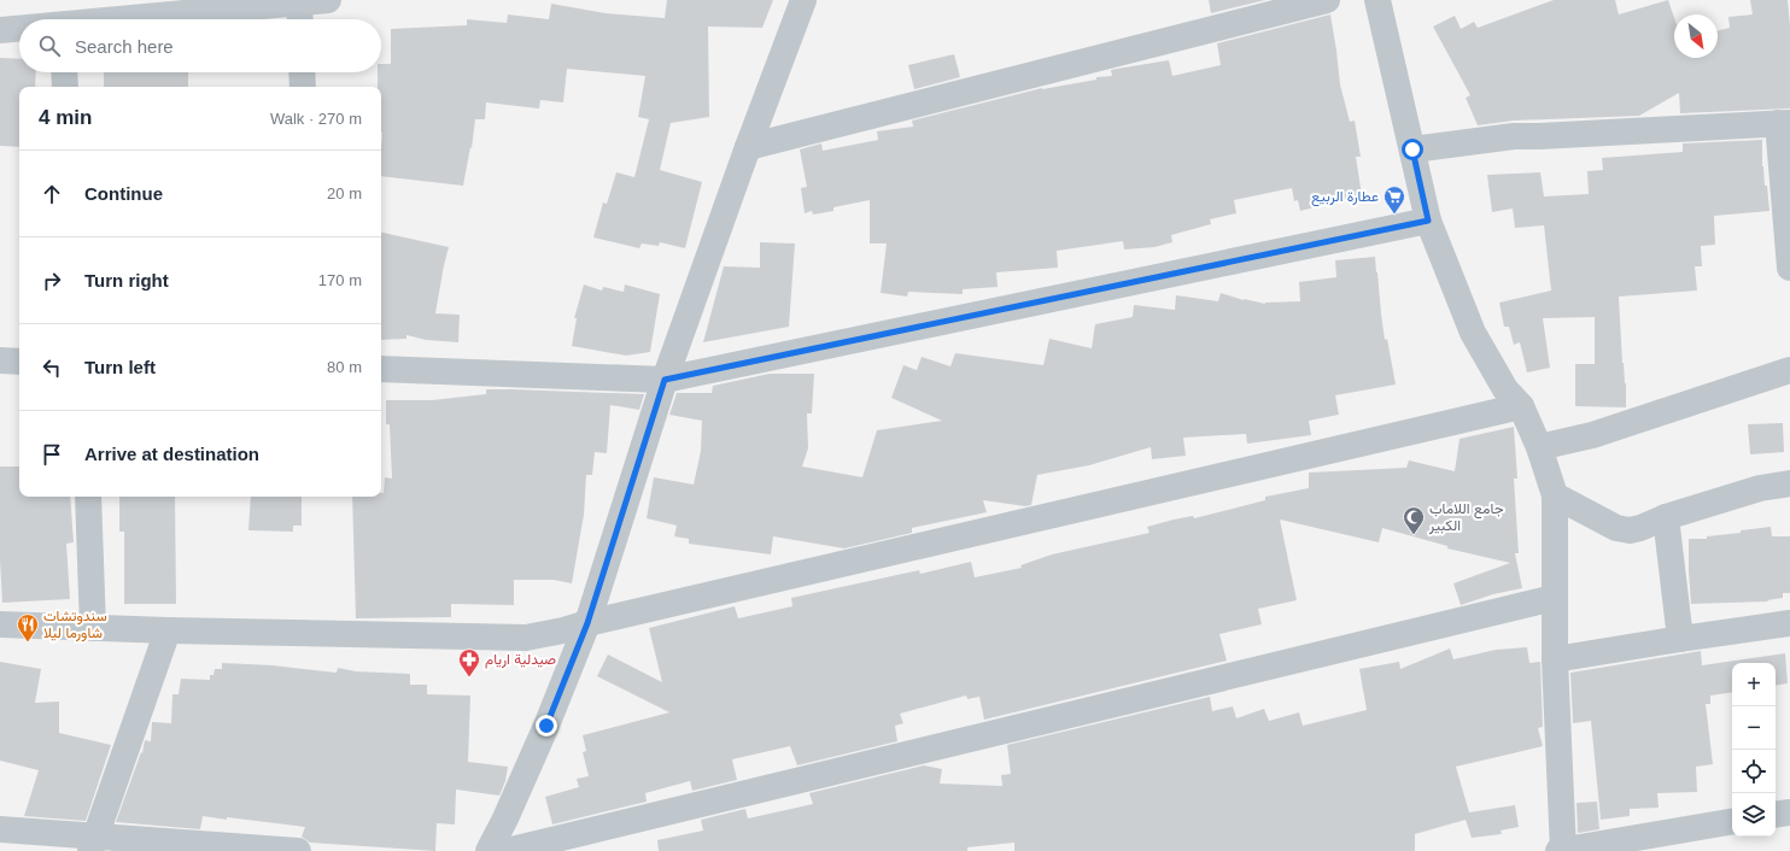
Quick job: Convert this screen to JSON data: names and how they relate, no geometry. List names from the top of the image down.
{
  "places": {
    "supermarket": ["عطارة الربيع"],
    "mosque": ["جامع اللاماب الكبير"],
    "restaurant": ["سندوتشات شاورما ليلا"],
    "pharmacy": ["صيدلية اريام"]
  },
  "north": "bottom right",
  "page": {
    "search": "Search here",
    "heading": ["4 min", "Walk · 270 m"],
    "list": [
      ["Continue", "20 m"],
      ["Turn right", "170 m"],
      ["Turn left", "80 m"],
      "Arrive at destination"
    ],
    "map_buttons": ["+", "−"]
  }
}
